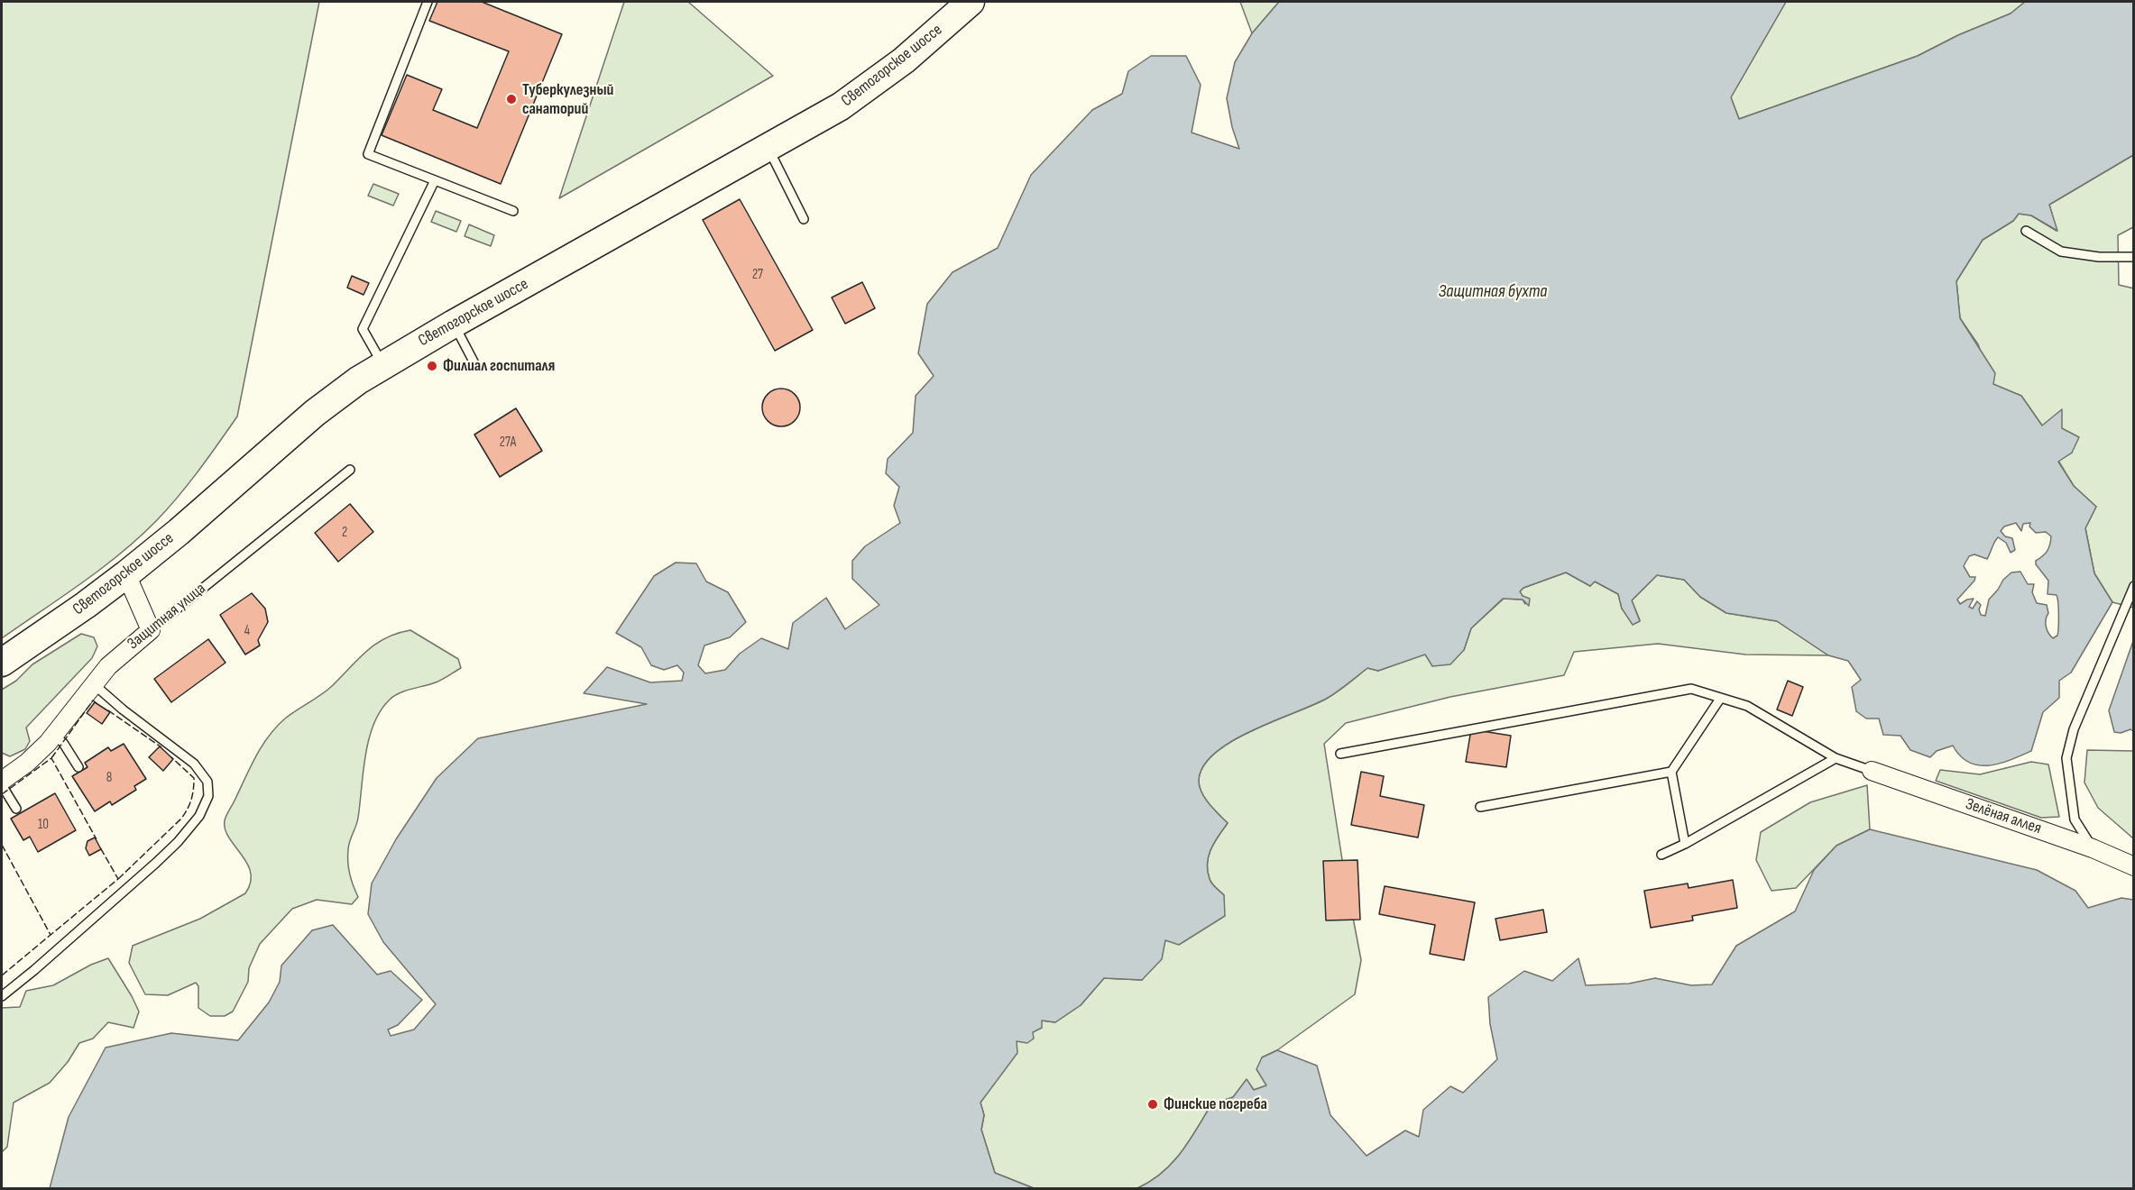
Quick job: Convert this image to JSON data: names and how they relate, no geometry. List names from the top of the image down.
{
  "streets": {
    "main road": ["Светогорское шоссе"],
    "street": ["Защитная улица", "Зелёная аллея"]
  },
  "water": ["Защитная бухта"],
  "places": ["Туберкулезный санаторий", "Филиал госпиталя", "Финские погреба"],
  "house_numbers": [
    "27",
    "27А",
    "2",
    "4",
    "8",
    "10"
  ]
}
